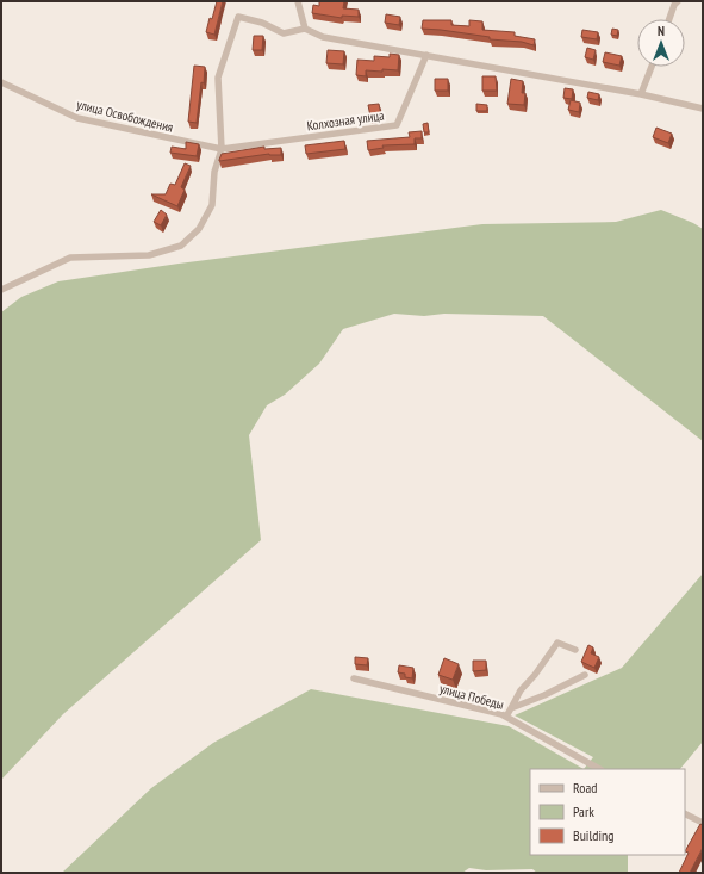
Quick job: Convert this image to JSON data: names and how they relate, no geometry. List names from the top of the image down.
{
  "streets": {
    "street": ["улица Освобождения", "Колхозная улица", "улица Победы"]
  },
  "crossings": [
    ["улица Освобождения", "Колхозная улица"]
  ],
  "legend": ["Road", "Park", "Building"],
  "north": "top"
}
